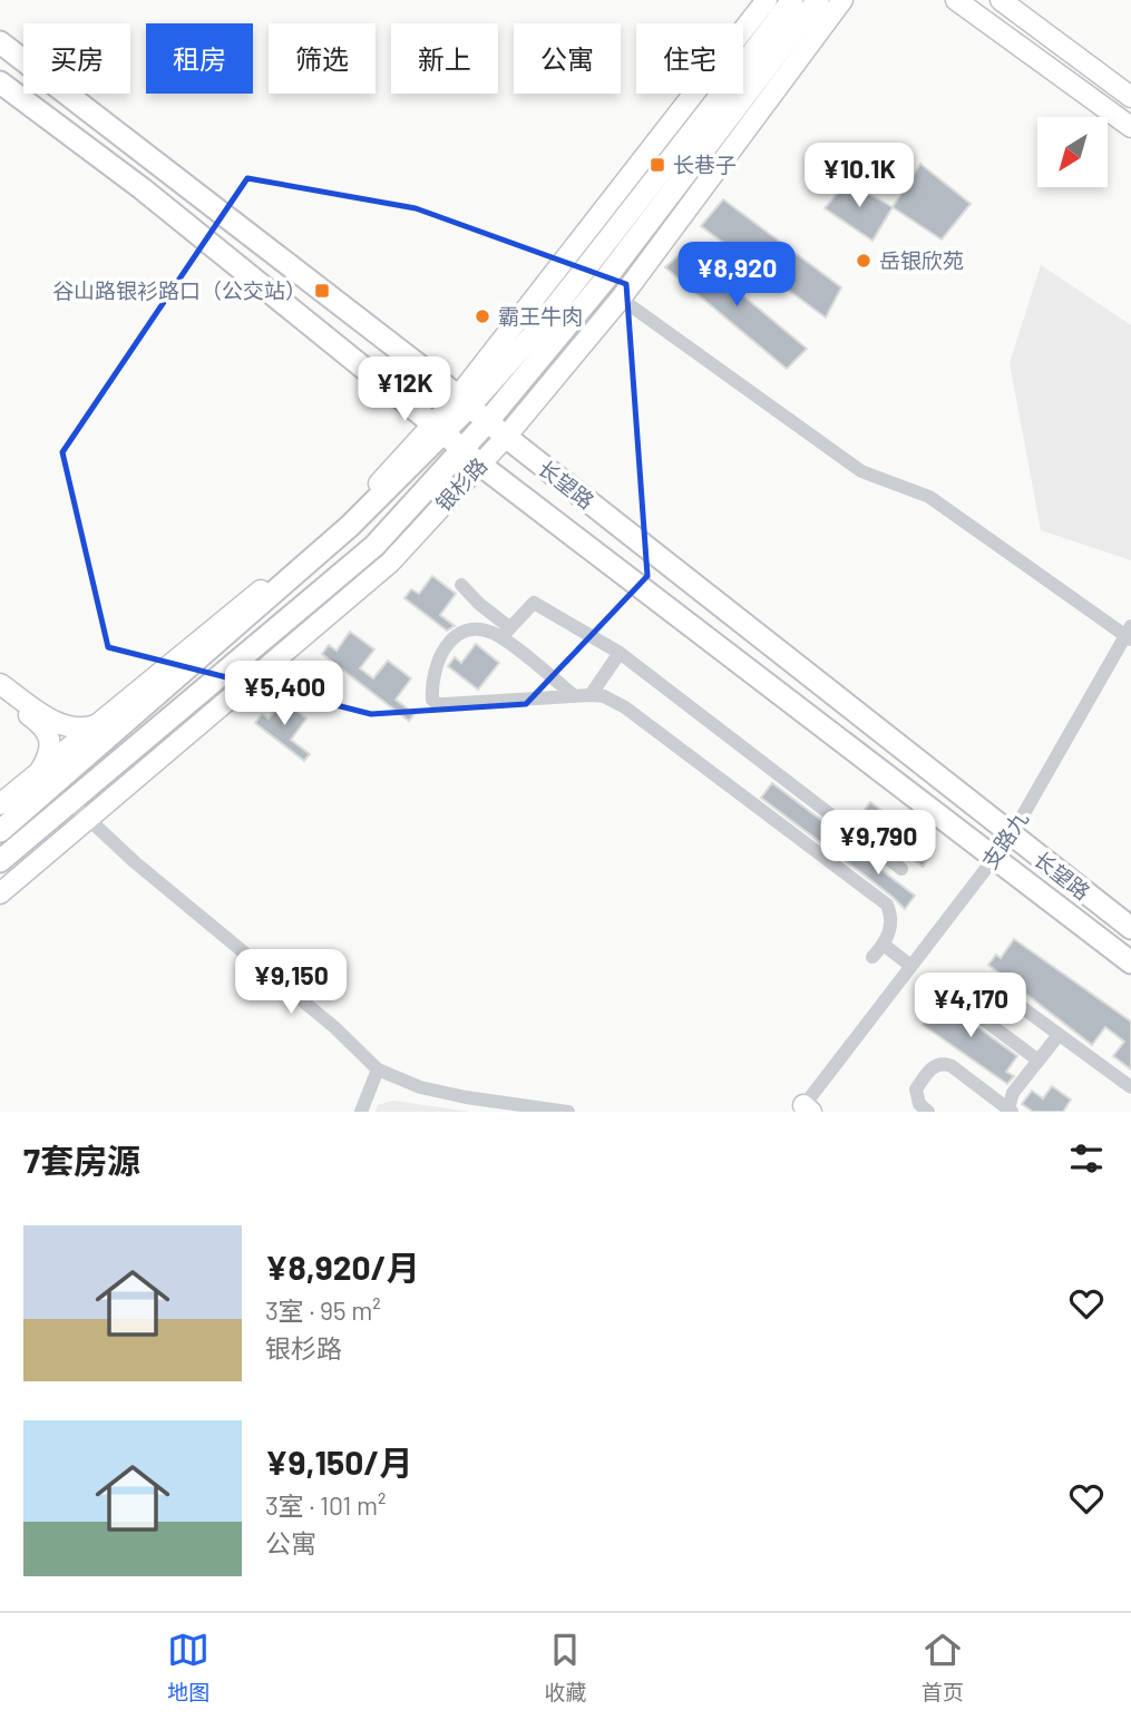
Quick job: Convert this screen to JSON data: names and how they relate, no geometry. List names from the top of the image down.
{
  "streets": {
    "main road": ["银杉路", "长望路"],
    "street": ["支路九"]
  },
  "crossings": [
    ["银杉路", "长望路"],
    ["长望路", "支路九"]
  ],
  "places": {
    "transit": ["长巷子", "谷山路银衫路口（公交站）"],
    "other": ["岳银欣苑", "霸王牛肉"]
  },
  "north": "bottom left",
  "page": {
    "chip": [
      "买房",
      "租房",
      "筛选",
      "新上",
      "公寓",
      "住宅"
    ],
    "price": [
      "¥10.1K",
      "¥8,920",
      "¥12K",
      "¥5,400",
      "¥9,790",
      "¥9,150",
      "¥4,170"
    ],
    "heading": "7套房源",
    "list": [
      {
        "name": "¥8,920/月",
        "note": "3室 · 95 m² · 银杉路"
      },
      {
        "name": "¥9,150/月",
        "note": "3室 · 101 m² · 公寓"
      }
    ],
    "tabs": ["地图", "收藏", "首页"]
  }
}
